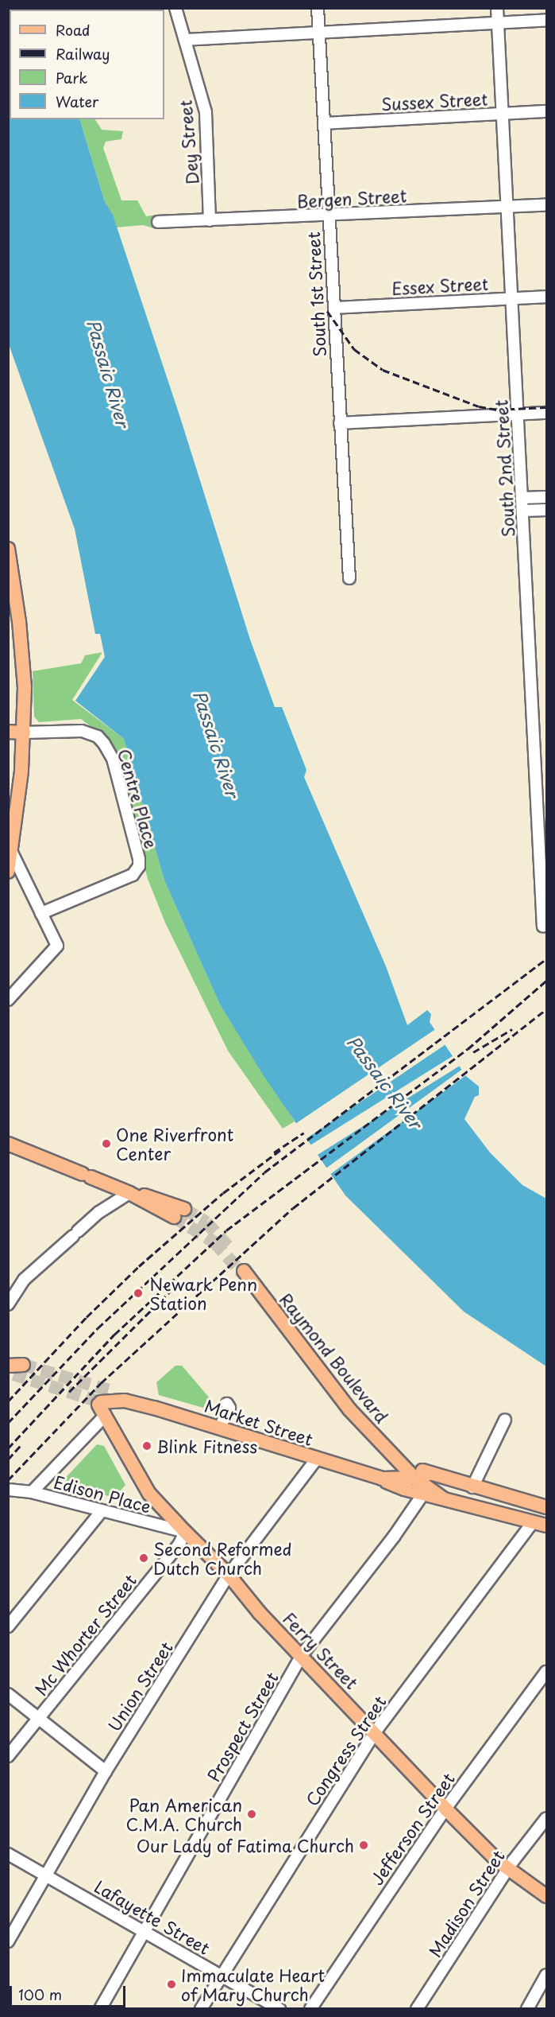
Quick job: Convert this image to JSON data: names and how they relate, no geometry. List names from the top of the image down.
{
  "streets": {
    "main road": ["Raymond Boulevard", "Market Street", "Ferry Street"],
    "street": [
      "Sussex Street",
      "Dey Street",
      "Bergen Street",
      "Essex Street",
      "South 1st Street",
      "South 2nd Street",
      "Centre Place",
      "Edison Place",
      "Mc Whorter Street",
      "Union Street",
      "Prospect Street",
      "Congress Street",
      "Jefferson Street",
      "Madison Street",
      "Lafayette Street"
    ]
  },
  "crossings": [
    ["Sussex Street", "South 1st Street"],
    ["Sussex Street", "South 2nd Street"],
    ["Dey Street", "Bergen Street"],
    ["Bergen Street", "South 1st Street"],
    ["Bergen Street", "South 2nd Street"],
    ["Essex Street", "South 1st Street"],
    ["Essex Street", "South 2nd Street"],
    ["Raymond Boulevard", "Market Street"],
    ["Raymond Boulevard", "Prospect Street"],
    ["Raymond Boulevard", "Congress Street"],
    ["Market Street", "Union Street"],
    ["Market Street", "Prospect Street"],
    ["Edison Place", "Mc Whorter Street"],
    ["Edison Place", "Ferry Street"],
    ["Mc Whorter Street", "Ferry Street"],
    ["Ferry Street", "Union Street"],
    ["Ferry Street", "Prospect Street"],
    ["Ferry Street", "Congress Street"],
    ["Ferry Street", "Jefferson Street"],
    ["Ferry Street", "Madison Street"],
    ["Union Street", "Lafayette Street"],
    ["Prospect Street", "Lafayette Street"],
    ["Congress Street", "Lafayette Street"]
  ],
  "water": ["Passaic River"],
  "places": [
    "One Riverfront Center",
    "Newark Penn Station",
    "Blink Fitness",
    "Second Reformed Dutch Church",
    "Pan American C.M.A. Church",
    "Our Lady of Fatima Church",
    "Immaculate Heart of Mary Church"
  ],
  "legend": [
    "Road",
    "Railway",
    "Park",
    "Water"
  ],
  "scale_bar": "100 m"
}
